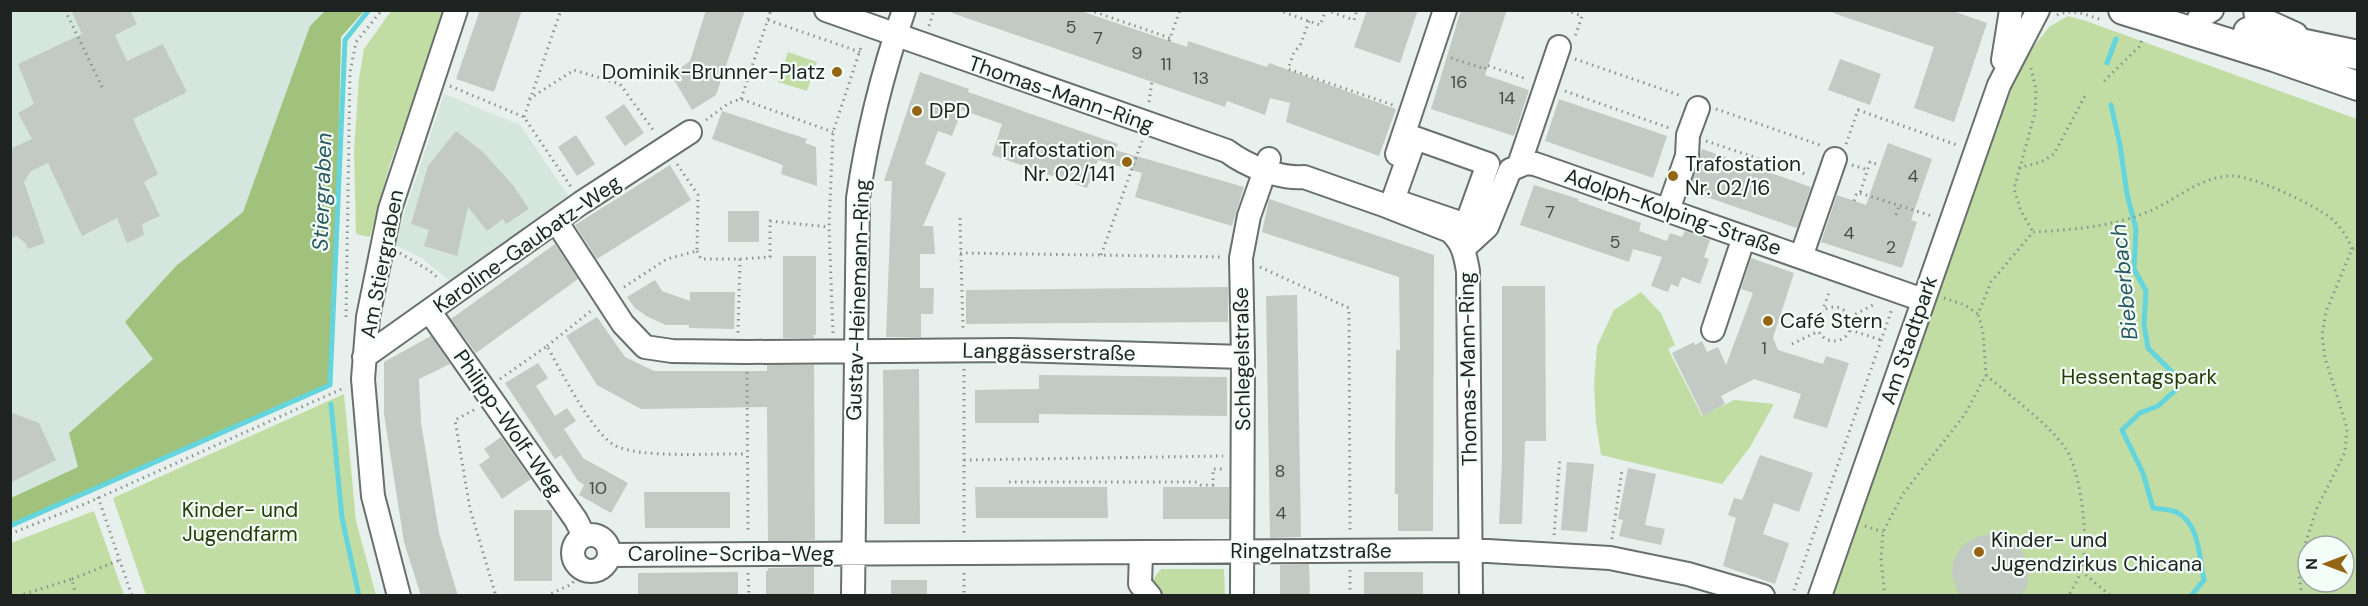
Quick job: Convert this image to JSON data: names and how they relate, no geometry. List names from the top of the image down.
{
  "streets": {
    "street": [
      "Thomas-Mann-Ring",
      "Adolph-Kolping-Straße",
      "Karoline-Gaubatz-Weg",
      "Am Stiergraben",
      "Gustav-Heinemann-Ring",
      "Am Stadtpark",
      "Langgässerstraße",
      "Schlegelstraße",
      "Philipp-Wolf-Weg",
      "Ringelnatzstraße",
      "Caroline-Scriba-Weg"
    ]
  },
  "crossings": [
    ["Thomas-Mann-Ring", "Gustav-Heinemann-Ring"],
    ["Thomas-Mann-Ring", "Schlegelstraße"],
    ["Thomas-Mann-Ring", "Ringelnatzstraße"],
    ["Adolph-Kolping-Straße", "Am Stadtpark"],
    ["Karoline-Gaubatz-Weg", "Am Stiergraben"],
    ["Karoline-Gaubatz-Weg", "Langgässerstraße"],
    ["Karoline-Gaubatz-Weg", "Philipp-Wolf-Weg"],
    ["Gustav-Heinemann-Ring", "Langgässerstraße"],
    ["Gustav-Heinemann-Ring", "Ringelnatzstraße"],
    ["Gustav-Heinemann-Ring", "Caroline-Scriba-Weg"],
    ["Langgässerstraße", "Schlegelstraße"],
    ["Schlegelstraße", "Ringelnatzstraße"],
    ["Philipp-Wolf-Weg", "Caroline-Scriba-Weg"],
    ["Ringelnatzstraße", "Caroline-Scriba-Weg"]
  ],
  "water": ["Stiergraben", "Bieberbach"],
  "parks": ["Hessentagspark", "Kinder- und Jugendfarm"],
  "places": [
    "Dominik-Brunner-Platz",
    "DPD",
    "Trafostation Nr. 02/141",
    "Trafostation Nr. 02/16",
    "Café Stern",
    "Kinder- und Jugendzirkus Chicana"
  ],
  "house_numbers": [
    "5",
    "7",
    "9",
    "11",
    "13",
    "16",
    "14",
    "4",
    "7",
    "4",
    "5",
    "2",
    "1",
    "8",
    "10",
    "4"
  ],
  "north": "left"
}
